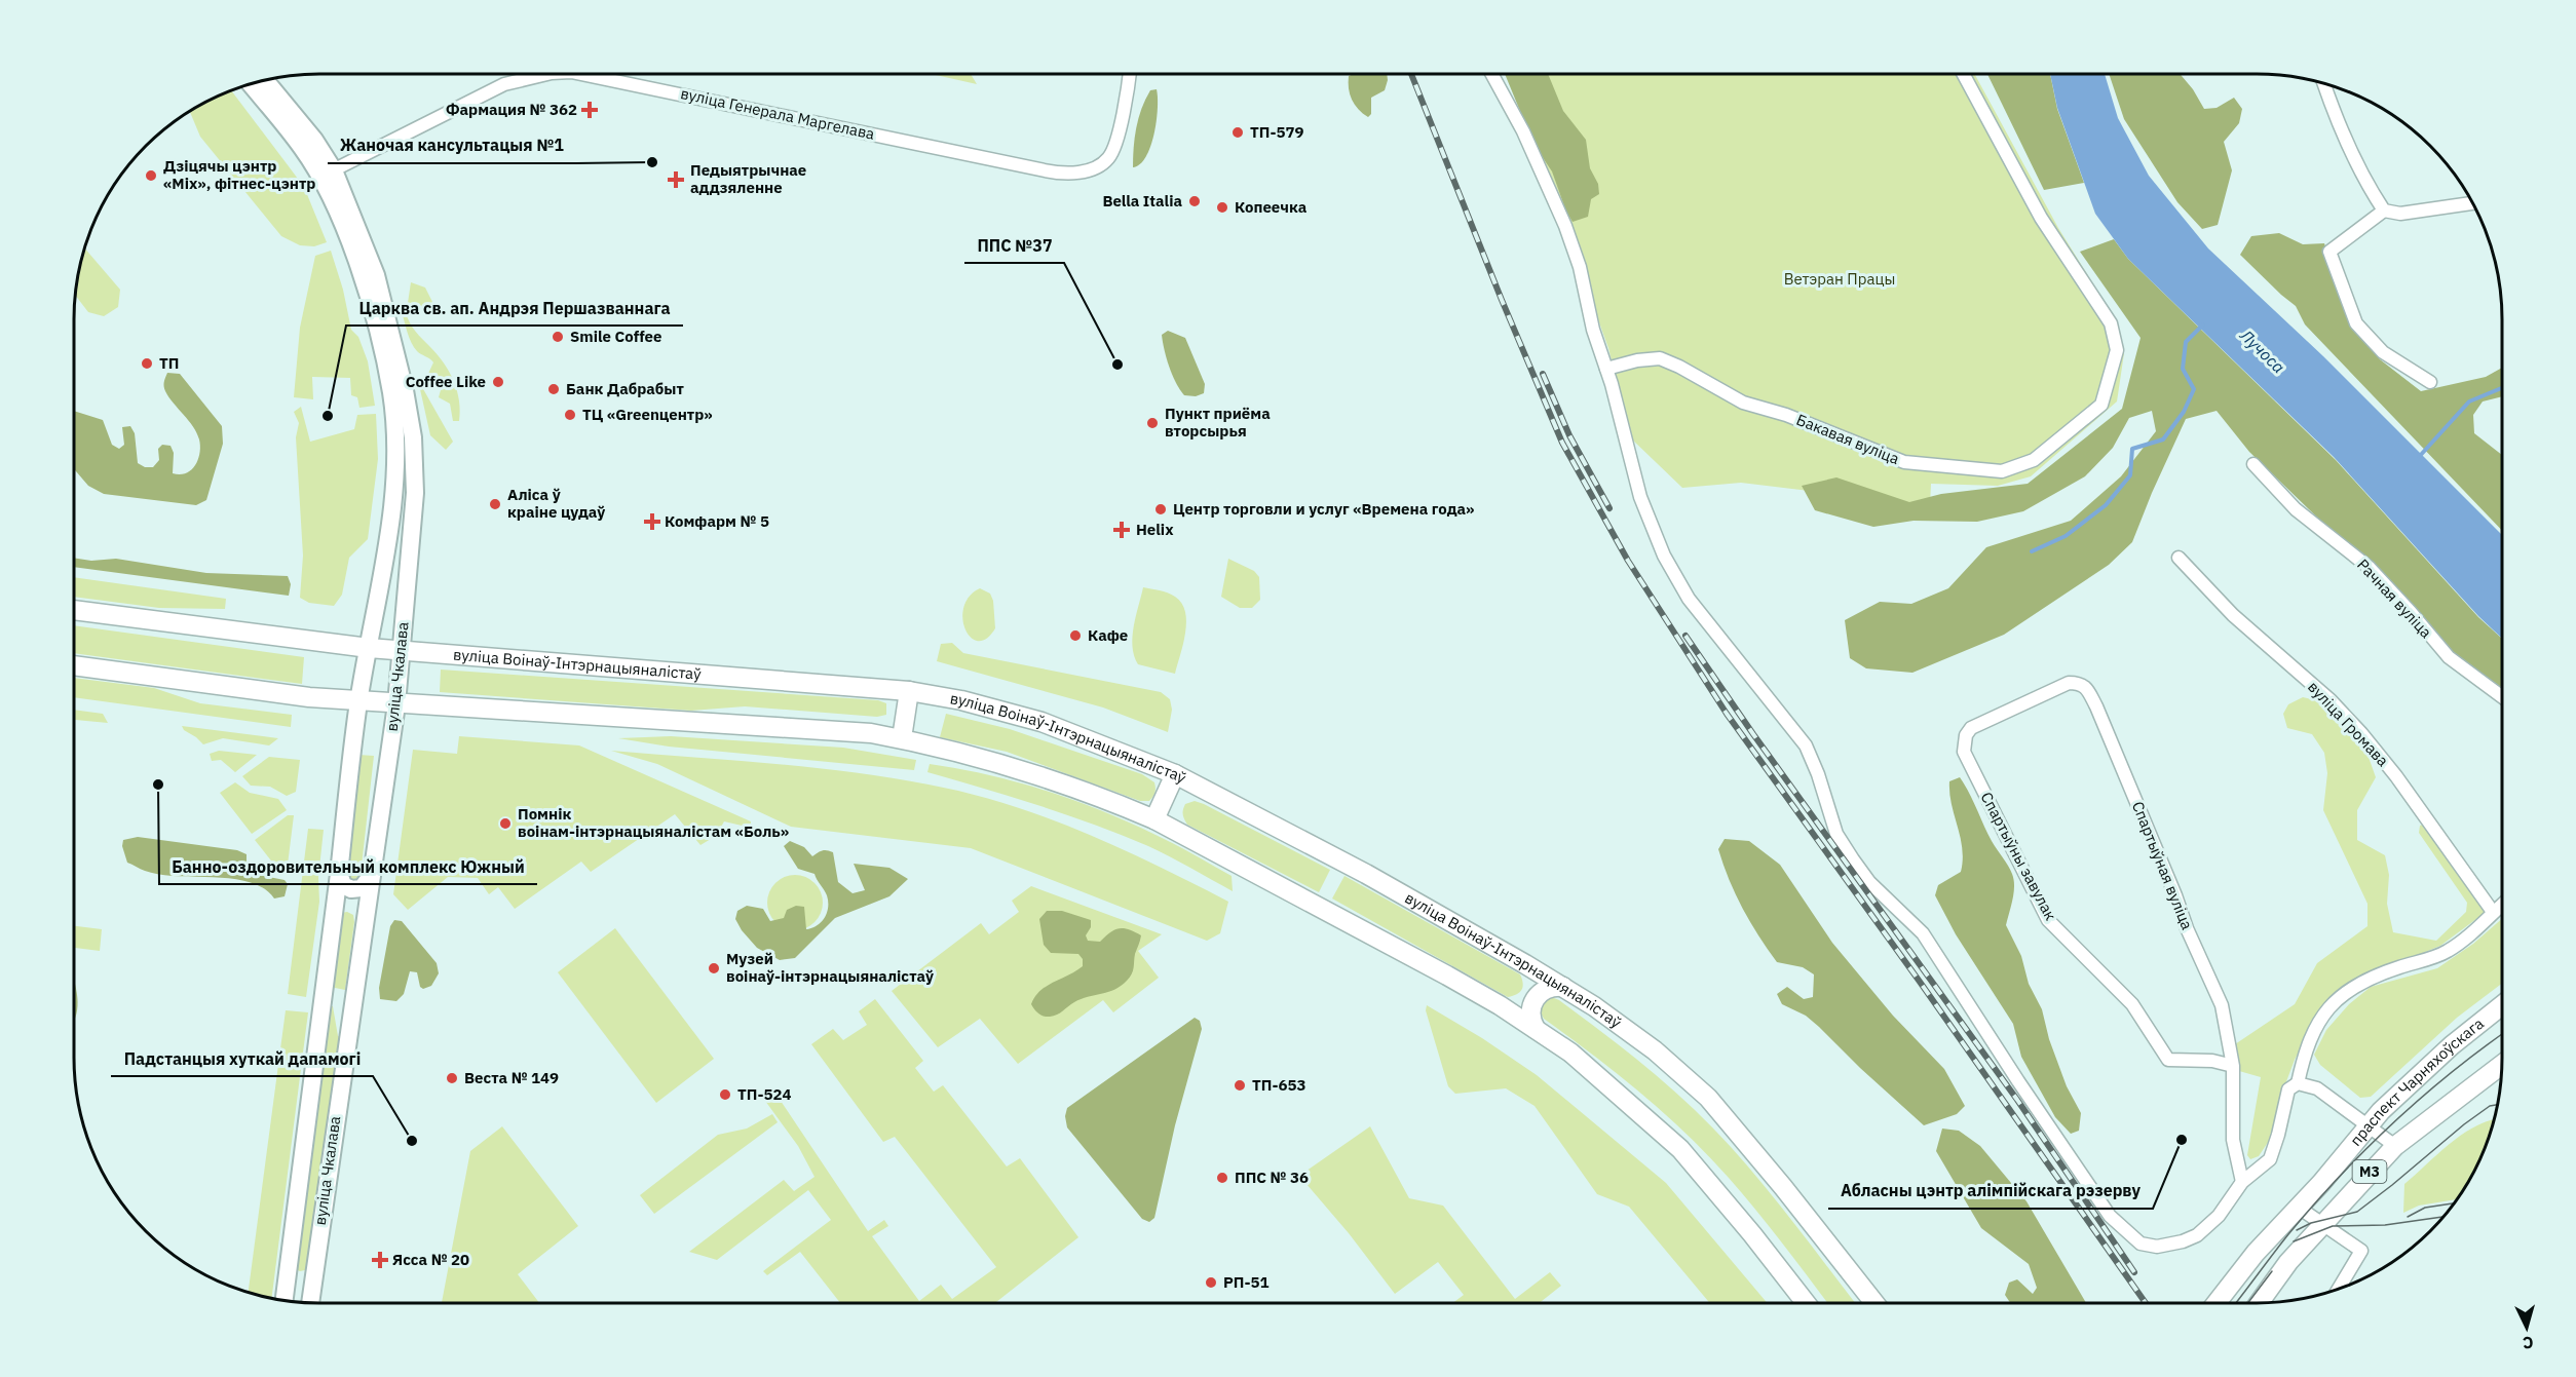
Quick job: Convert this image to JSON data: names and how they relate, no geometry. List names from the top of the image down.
{
  "streets": {
    "main road": [
      "вуліца Воінаў-Інтэрнацыяналістаў",
      "вуліца Чкалава",
      "праспект Чарняхоўскага",
      "М3"
    ],
    "street": [
      "вуліца Генерала Маргелава",
      "Бакавая вуліца",
      "Рачная вуліца",
      "вуліца Громава",
      "Спартыўны завулак",
      "Спартыўная вуліца"
    ]
  },
  "crossings": [
    ["вуліца Генерала Маргелава", "вуліца Чкалава"],
    ["вуліца Воінаў-Інтэрнацыяналістаў", "вуліца Чкалава"],
    ["Спартыўны завулак", "Спартыўная вуліца"]
  ],
  "water": ["Лучоса"],
  "parks": ["Ветэран Працы"],
  "places": {
    "health": [
      "Фармация № 362",
      "Педыятрычнае аддзяленне",
      "Комфарм № 5",
      "Helix",
      "Ясса № 20"
    ],
    "other": [
      "ТП-579",
      "Жаночая кансультацыя №1",
      "Дзіцячы цэнтр «Mix», фітнес-цэнтр",
      "Bella Italia",
      "Копеечка",
      "Smile Coffee",
      "ТП",
      "ППС №37",
      "Coffee Like",
      "Банк Дабрабыт",
      "ТЦ «Greenцентр»",
      "Царква св. ап. Андрэя Першазваннага",
      "Пункт приёма вторсырья",
      "Аліса ў краіне цудаў",
      "Центр торговли и услуг «Времена года»",
      "Кафе",
      "Банно-оздоровительный комплекс Южный",
      "Помнік воінам-інтэрнацыяналістам «Боль»",
      "Музей воінаў-інтэрнацыяналістаў",
      "Веста № 149",
      "ТП-653",
      "ТП-524",
      "Абласны цэнтр алімпійскага рэзерву",
      "Падстанцыя хуткай дапамогі",
      "ППС № 36",
      "РП-51"
    ]
  },
  "north": "bottom"
}
